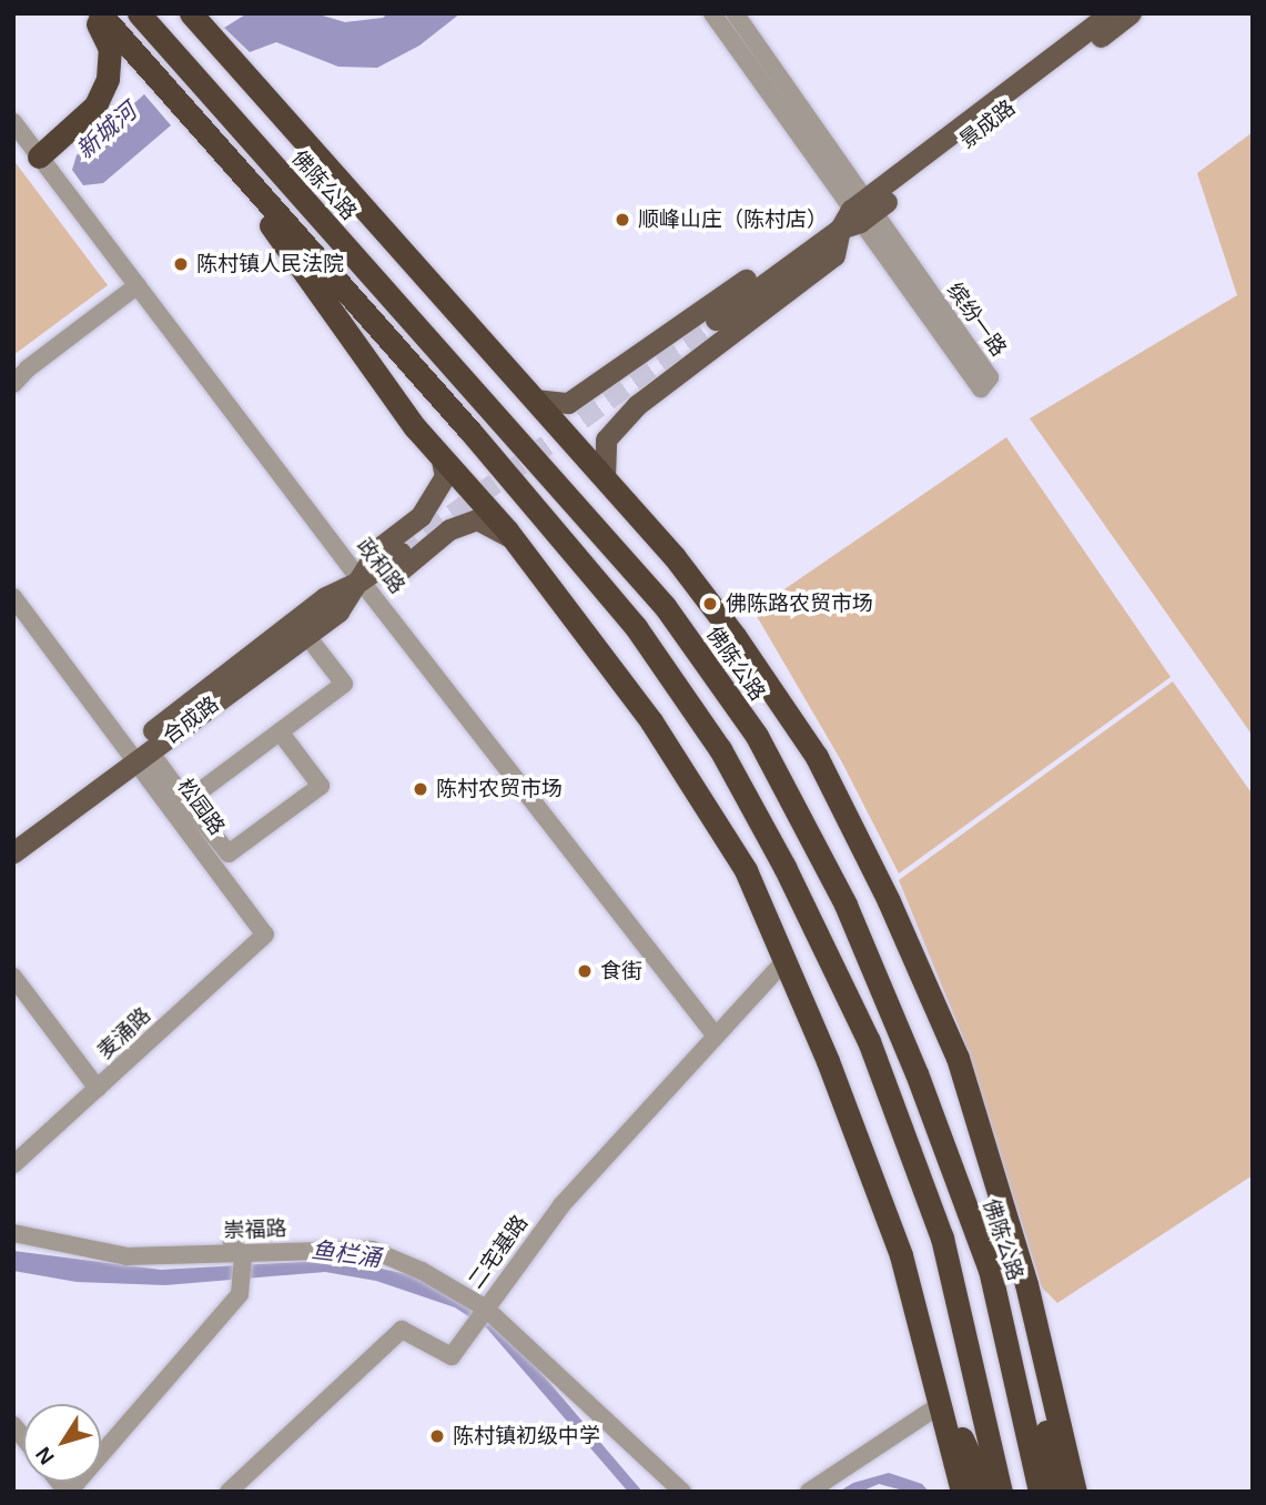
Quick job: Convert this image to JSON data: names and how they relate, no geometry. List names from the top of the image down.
{
  "streets": {
    "highway": ["佛陈公路"],
    "main road": ["景成路", "合成路"],
    "street": [
      "缤纷一路",
      "政和路",
      "松园路",
      "麦涌路",
      "崇福路",
      "二宅基路"
    ]
  },
  "crossings": [
    ["景成路", "缤纷一路"],
    ["政和路", "合成路"],
    ["政和路", "二宅基路"],
    ["合成路", "松园路"],
    ["松园路", "麦涌路"],
    ["崇福路", "二宅基路"]
  ],
  "water": ["新城河", "鱼栏涌"],
  "places": [
    "顺峰山庄（陈村店）",
    "陈村镇人民法院",
    "佛陈路农贸市场",
    "陈村农贸市场",
    "食街",
    "陈村镇初级中学"
  ],
  "north": "bottom left"
}
